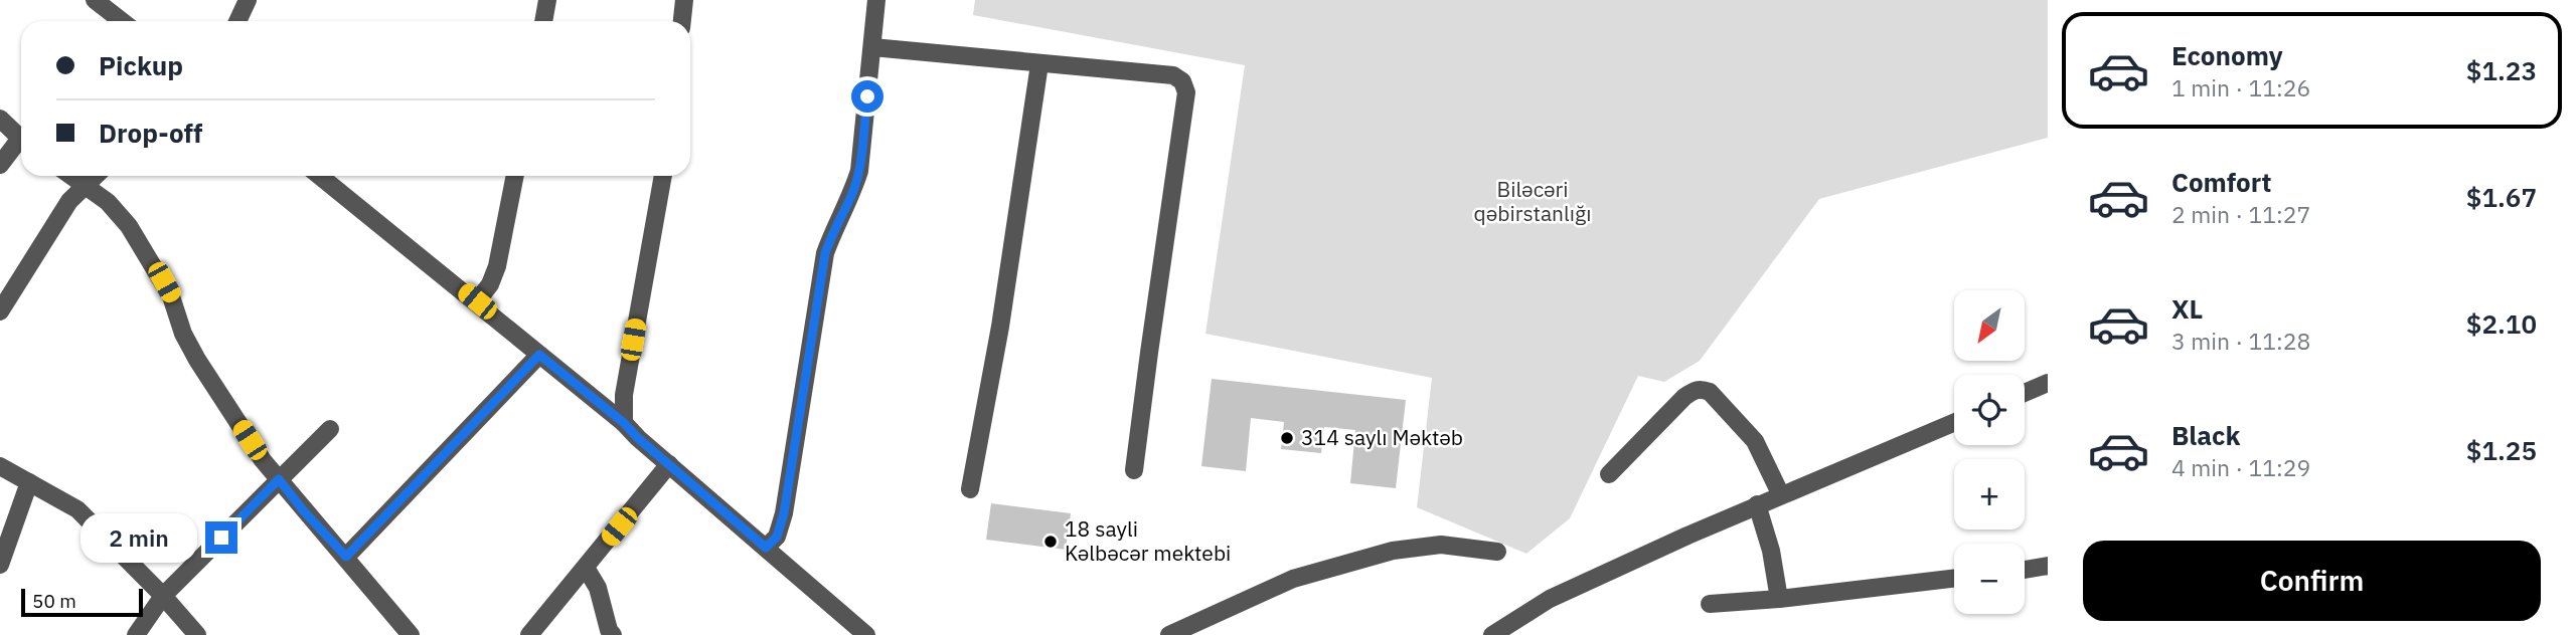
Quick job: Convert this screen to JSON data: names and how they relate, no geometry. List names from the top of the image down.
{
  "parks": ["Biləcəri qəbirstanlığı"],
  "places": ["314 saylı Məktəb", "18 sayli Kəlbəcər mektebi"],
  "scale_bar": "50 m",
  "north": "bottom left",
  "page": {
    "list": [
      {
        "name": "Economy",
        "note": "1 min · 11:26",
        "value": "$1.23"
      },
      {
        "name": "Comfort",
        "note": "2 min · 11:27",
        "value": "$1.67"
      },
      {
        "name": "XL",
        "note": "3 min · 11:28",
        "value": "$2.10"
      },
      {
        "name": "Black",
        "note": "4 min · 11:29",
        "value": "$1.25"
      }
    ],
    "banner": ["Pickup", "Drop-off"],
    "map_buttons": ["+", "−"],
    "bubble": "2 min",
    "buttons": "Confirm",
    "scale": "50 m"
  }
}
